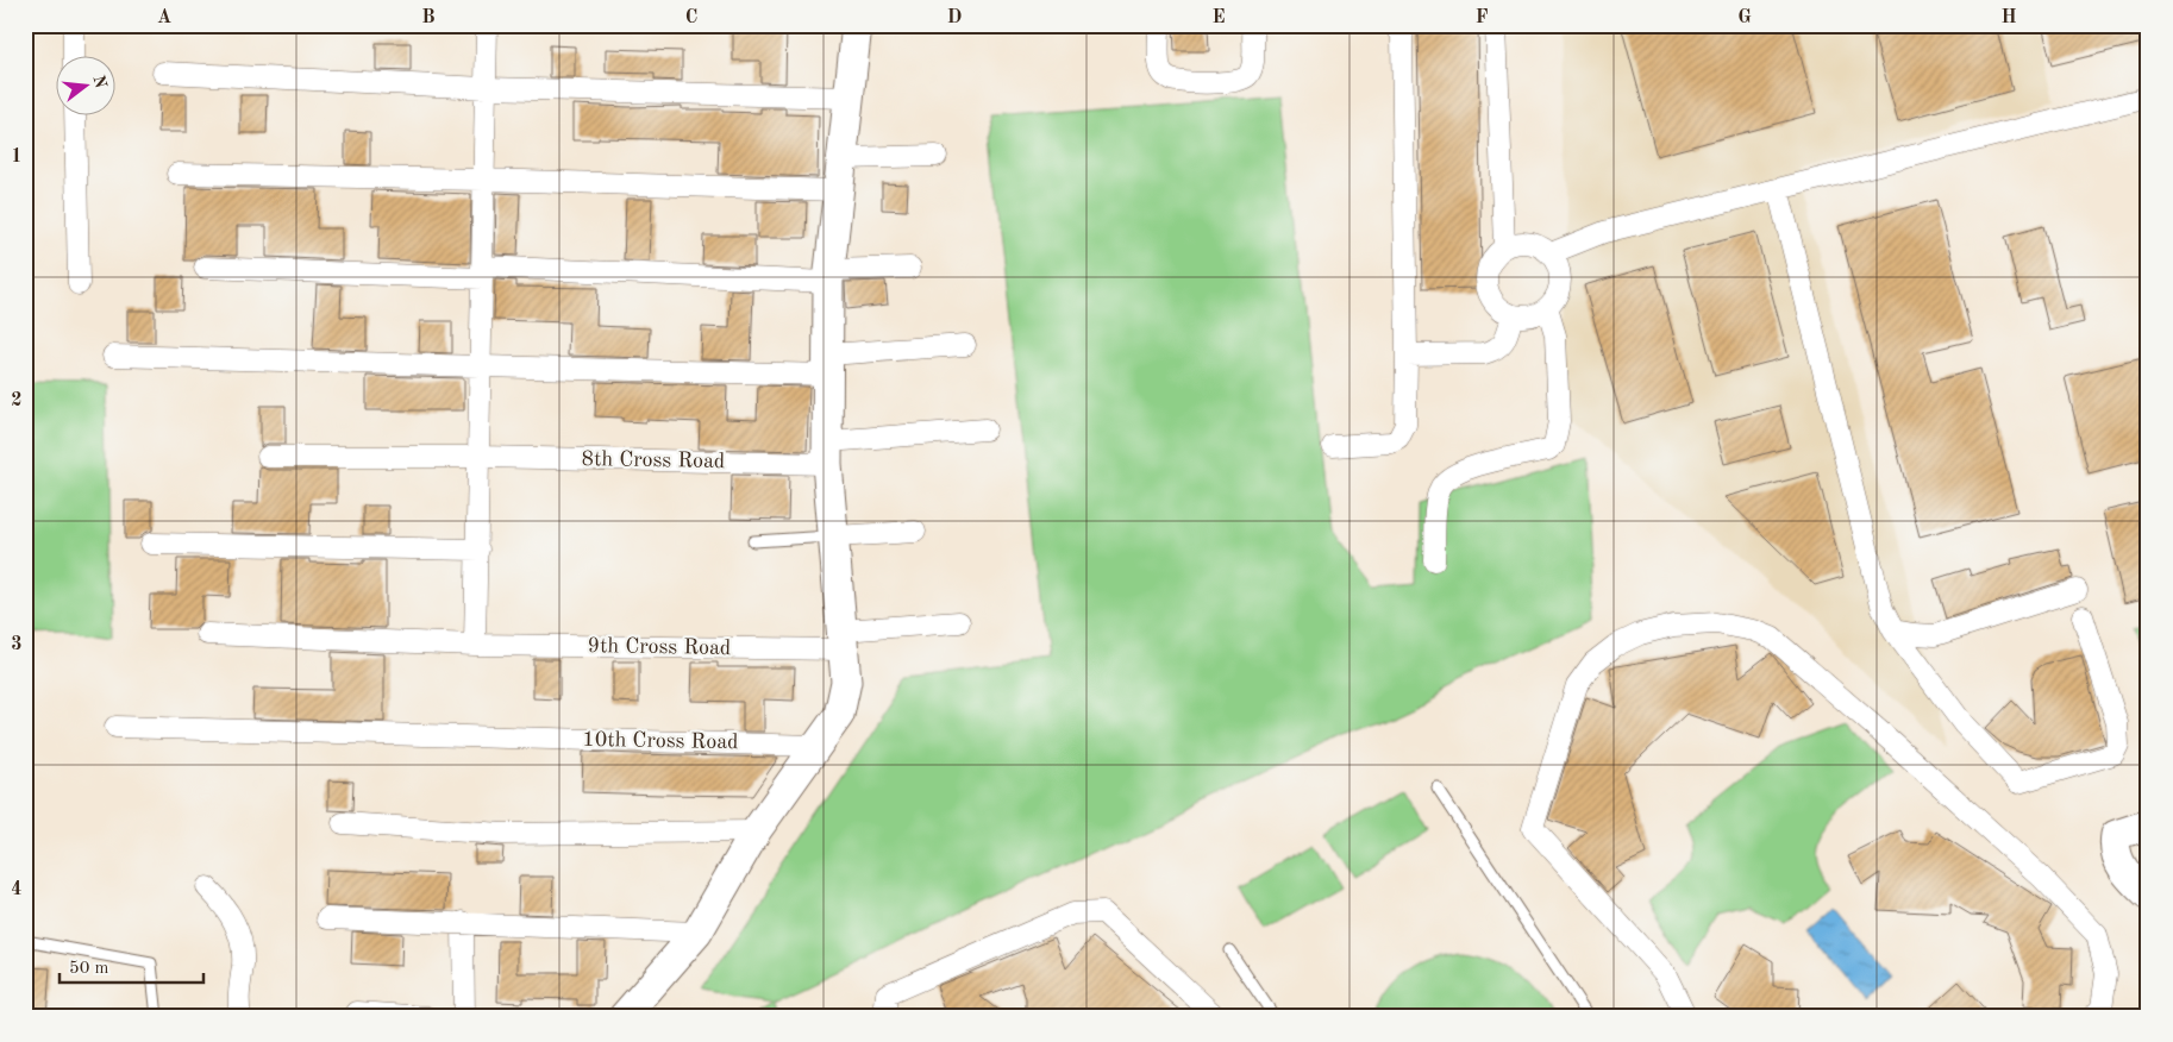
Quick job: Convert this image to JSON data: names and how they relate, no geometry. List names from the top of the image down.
{
  "streets": {
    "street": ["8th Cross Road", "9th Cross Road", "10th Cross Road"]
  },
  "scale_bar": "50 m",
  "north": "right",
  "grid": {
    "columns": [
      "A",
      "B",
      "C",
      "D",
      "E",
      "F",
      "G",
      "H"
    ],
    "rows": [
      "1",
      "2",
      "3",
      "4"
    ]
  }
}
